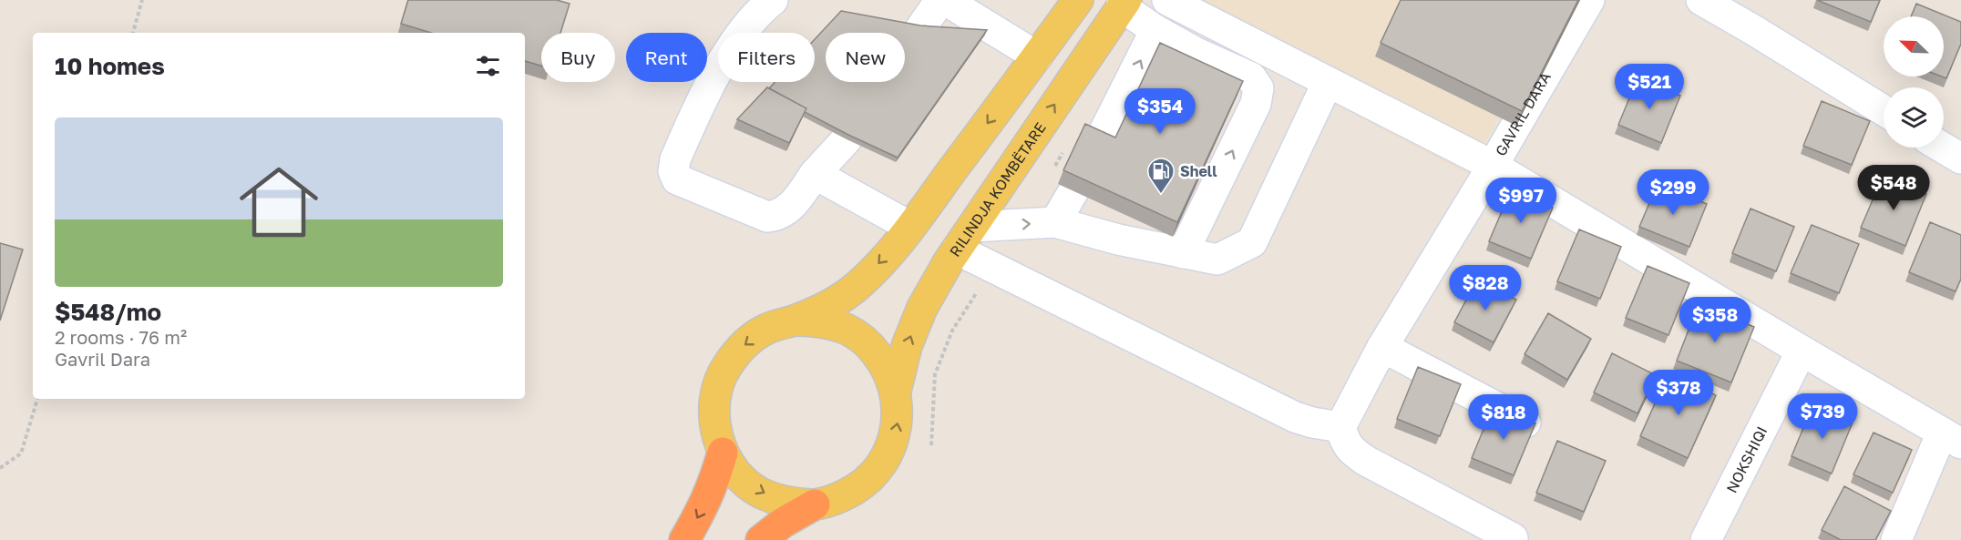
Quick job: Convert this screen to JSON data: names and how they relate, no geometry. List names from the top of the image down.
{
  "streets": {
    "main road": ["RILINDJA KOMBËTARE"],
    "street": ["GAVRIL DARA", "NOKSHIQI"]
  },
  "places": {
    "fuel station": ["Shell"]
  },
  "north": "top left",
  "page": {
    "chip": [
      "Buy",
      "Rent",
      "Filters",
      "New"
    ],
    "heading": "10 homes",
    "price": [
      "$521",
      "$354",
      "$548",
      "$299",
      "$997",
      "$828",
      "$358",
      "$378",
      "$739",
      "$818"
    ],
    "list": [
      {
        "name": "$548/mo",
        "note": "2 rooms · 76 m² · Gavril Dara"
      }
    ]
  }
}
